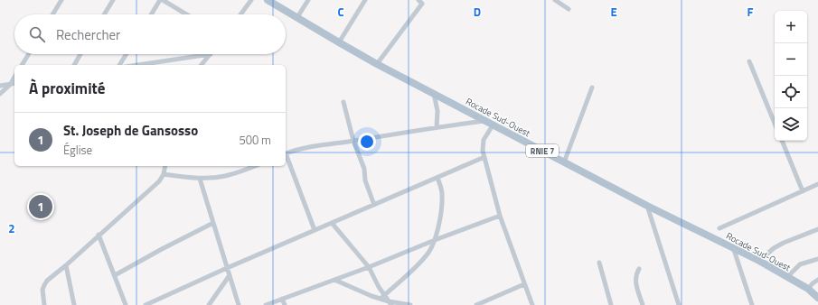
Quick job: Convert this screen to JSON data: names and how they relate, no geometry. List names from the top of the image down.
{
  "streets": {
    "main road": ["Rocade Sud-Ouest", "RNIE 7"]
  },
  "page": {
    "map_buttons": ["+", "−"],
    "search": "Rechercher",
    "heading": "À proximité",
    "list": [
      {
        "mark": "1",
        "name": "St. Joseph de Gansosso",
        "note": "Église",
        "value": "500 m"
      }
    ],
    "pins": "1"
  },
  "grid": {
    "columns": [
      "C",
      "D",
      "E",
      "F"
    ],
    "rows": ["2"]
  }
}
